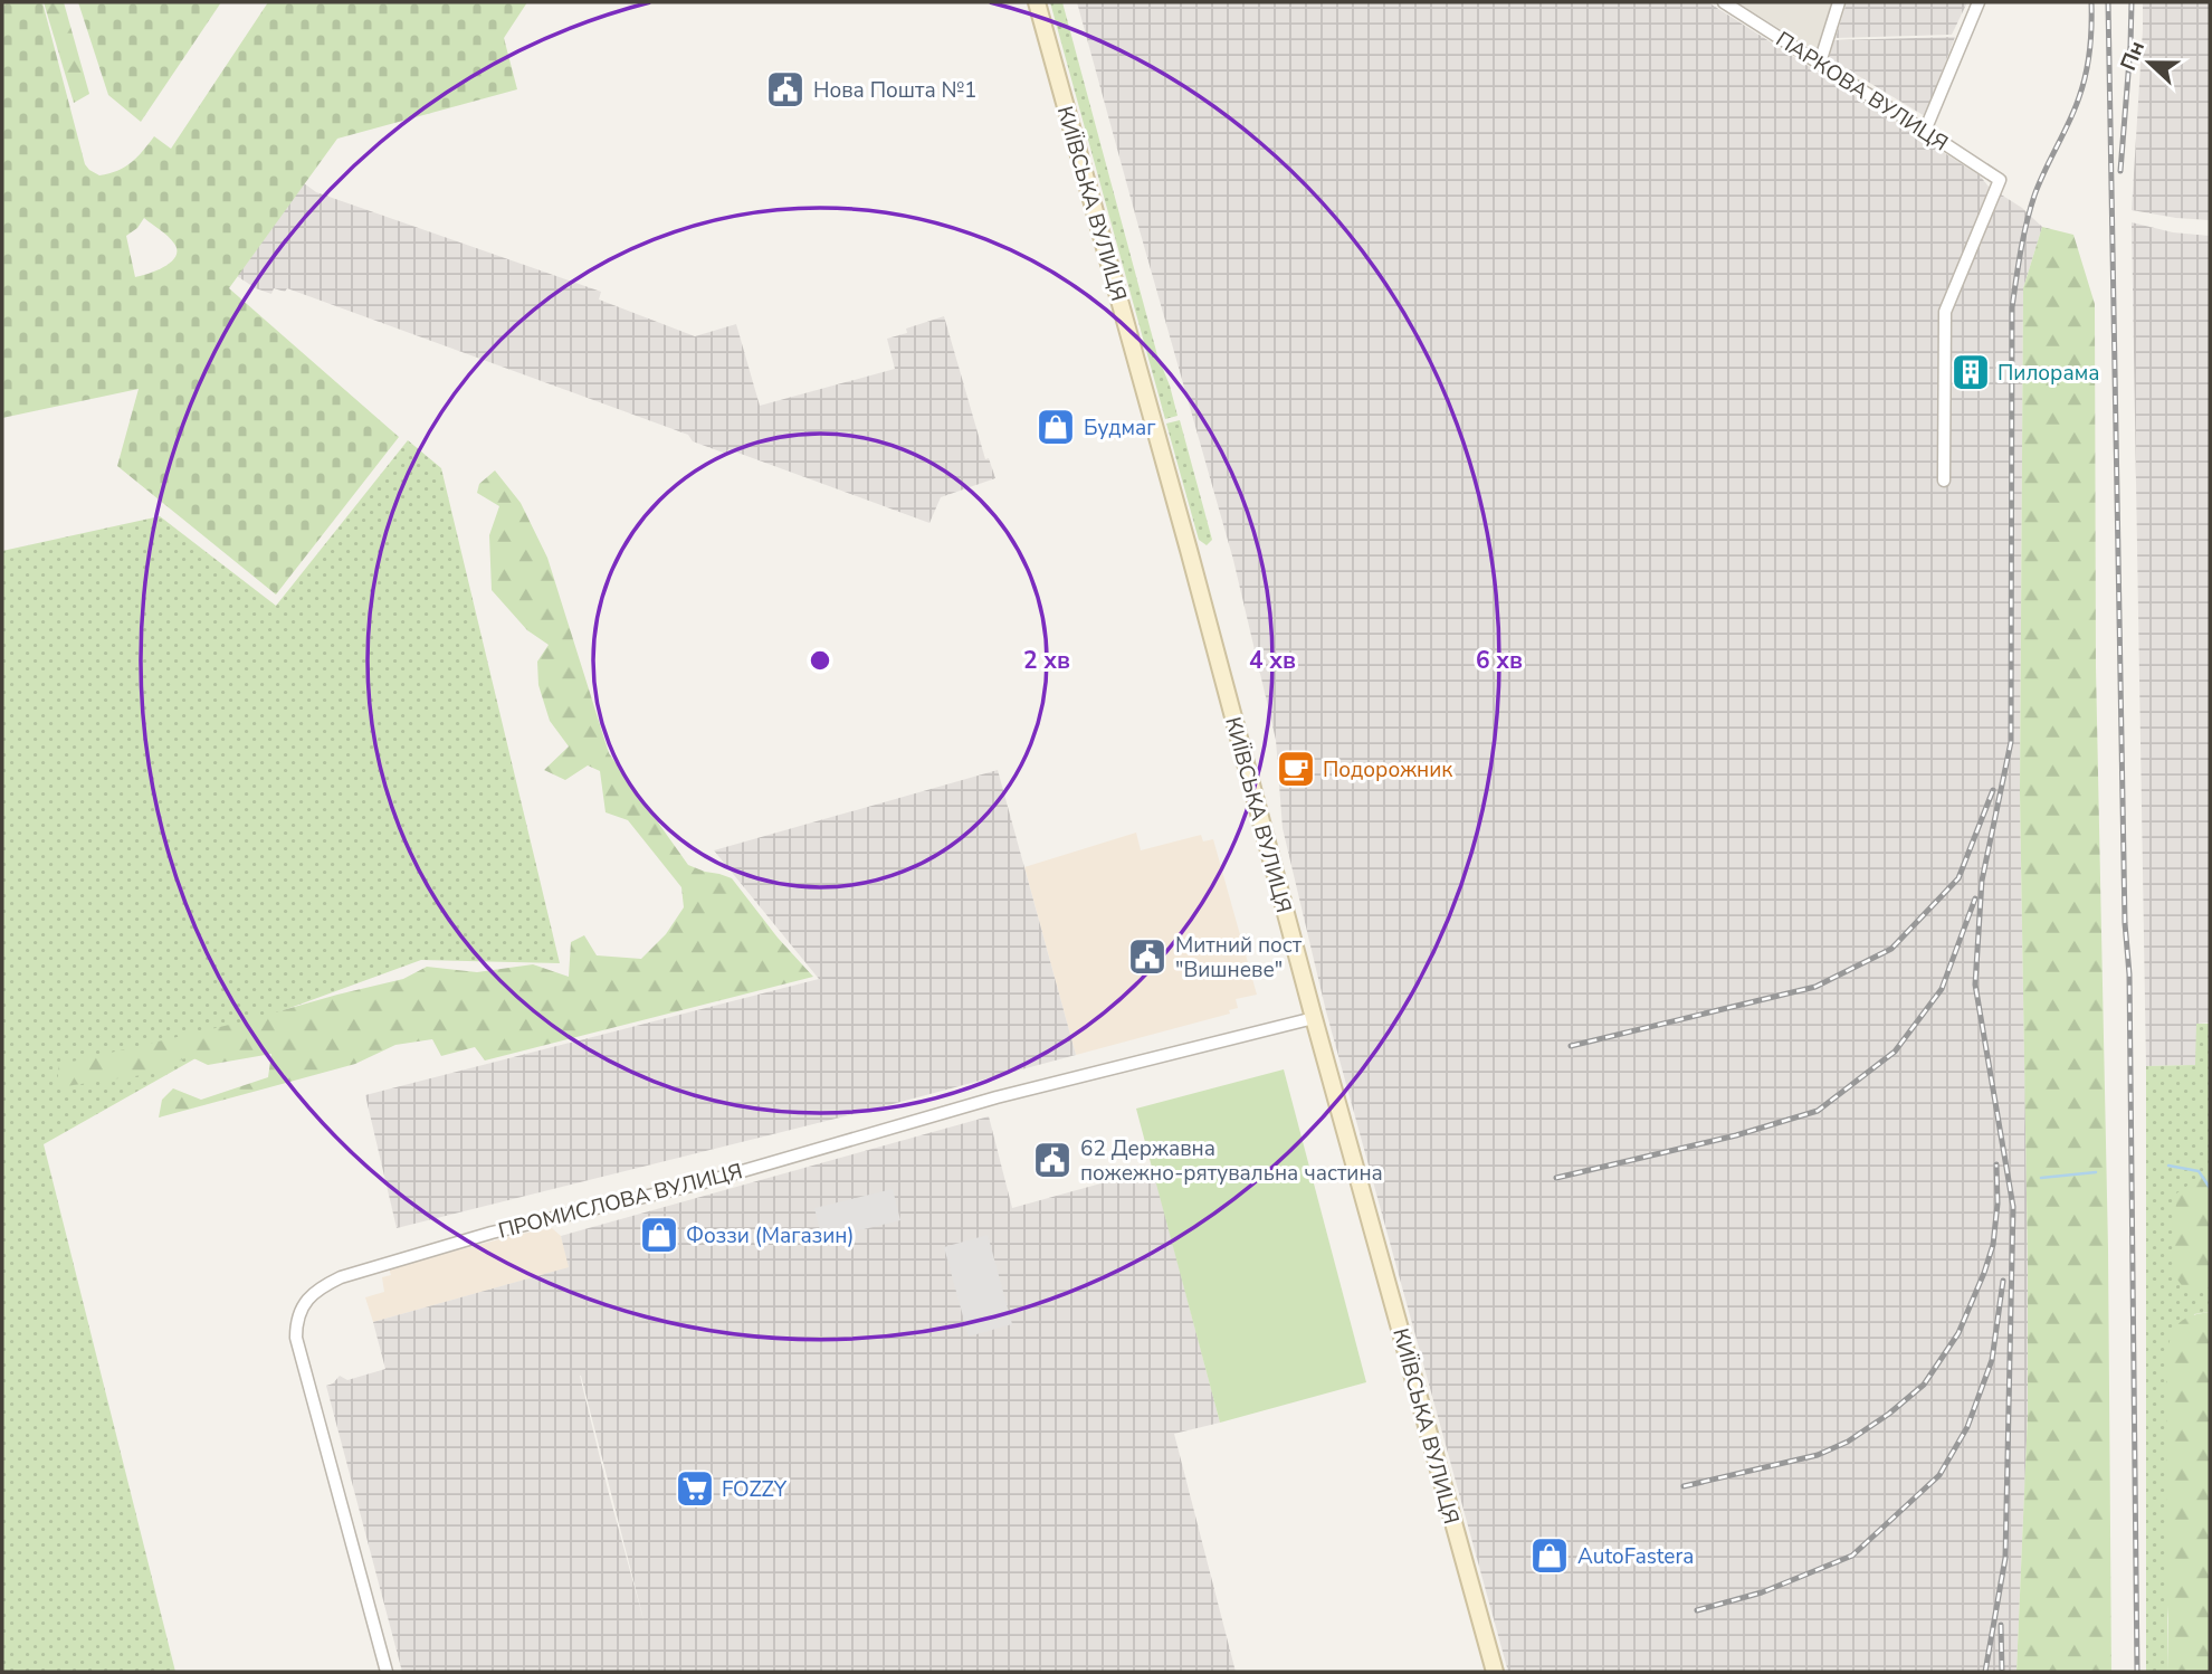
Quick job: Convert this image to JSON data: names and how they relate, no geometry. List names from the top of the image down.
{
  "streets": {
    "main road": ["КИЇВСЬКА ВУЛИЦЯ"],
    "street": ["ПАРКОВА ВУЛИЦЯ", "ПРОМИСЛОВА ВУЛИЦЯ"]
  },
  "crossings": [
    ["КИЇВСЬКА ВУЛИЦЯ", "ПРОМИСЛОВА ВУЛИЦЯ"]
  ],
  "places": {
    "public building": ["Нова Пошта №1", "Митний пост \"Вишневе\"", "62 Державна пожежно-рятувальна частина"],
    "building": ["Пилорама"],
    "shop": ["Будмаг", "Фоззи (Магазин)", "AutoFastera"],
    "cafe": ["Подорожник"],
    "supermarket": ["FOZZY"]
  },
  "north": "left",
  "rings": ["2 хв", "4 хв", "6 хв"]
}
